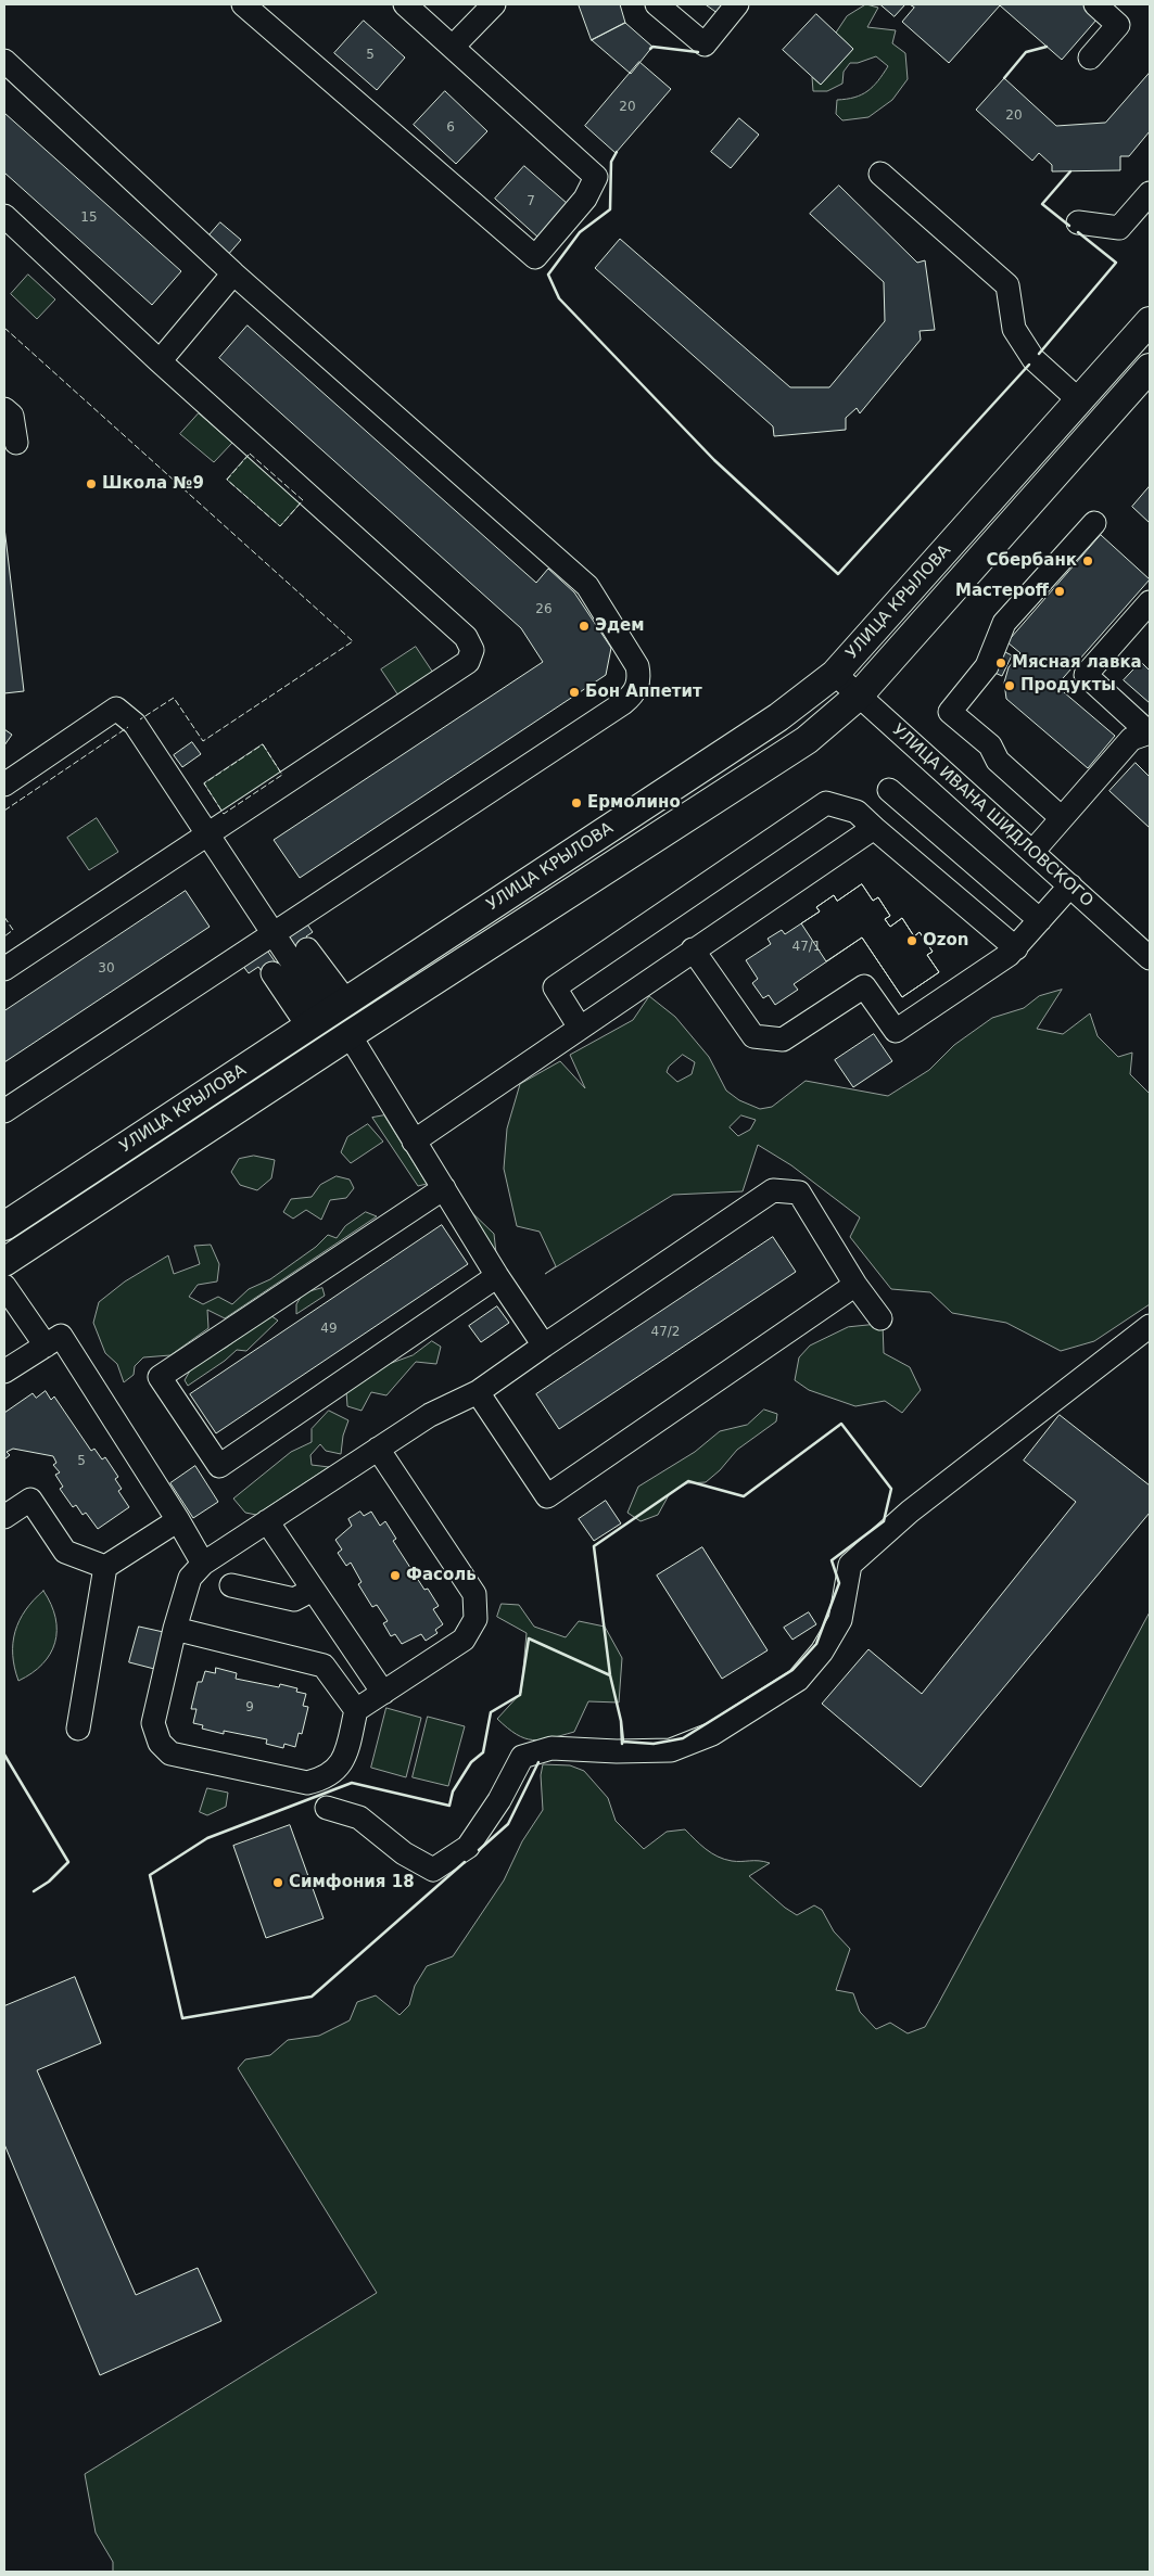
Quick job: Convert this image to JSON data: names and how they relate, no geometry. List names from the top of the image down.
{
  "streets": {
    "main road": ["УЛИЦА КРЫЛОВА"],
    "street": ["УЛИЦА ИВАНА ШИДЛОВСКОГО"]
  },
  "crossings": [
    ["УЛИЦА КРЫЛОВА", "УЛИЦА ИВАНА ШИДЛОВСКОГО"]
  ],
  "places": [
    "Школа №9",
    "Сбербанк",
    "Мастерoff",
    "Эдем",
    "Мясная лавка",
    "Продукты",
    "Бон Аппетит",
    "Ермолино",
    "Ozon",
    "Фасоль",
    "Симфония 18"
  ],
  "house_numbers": [
    "5",
    "20",
    "20",
    "6",
    "7",
    "15",
    "26",
    "47/1",
    "30",
    "49",
    "47/2",
    "5",
    "9"
  ]
}
